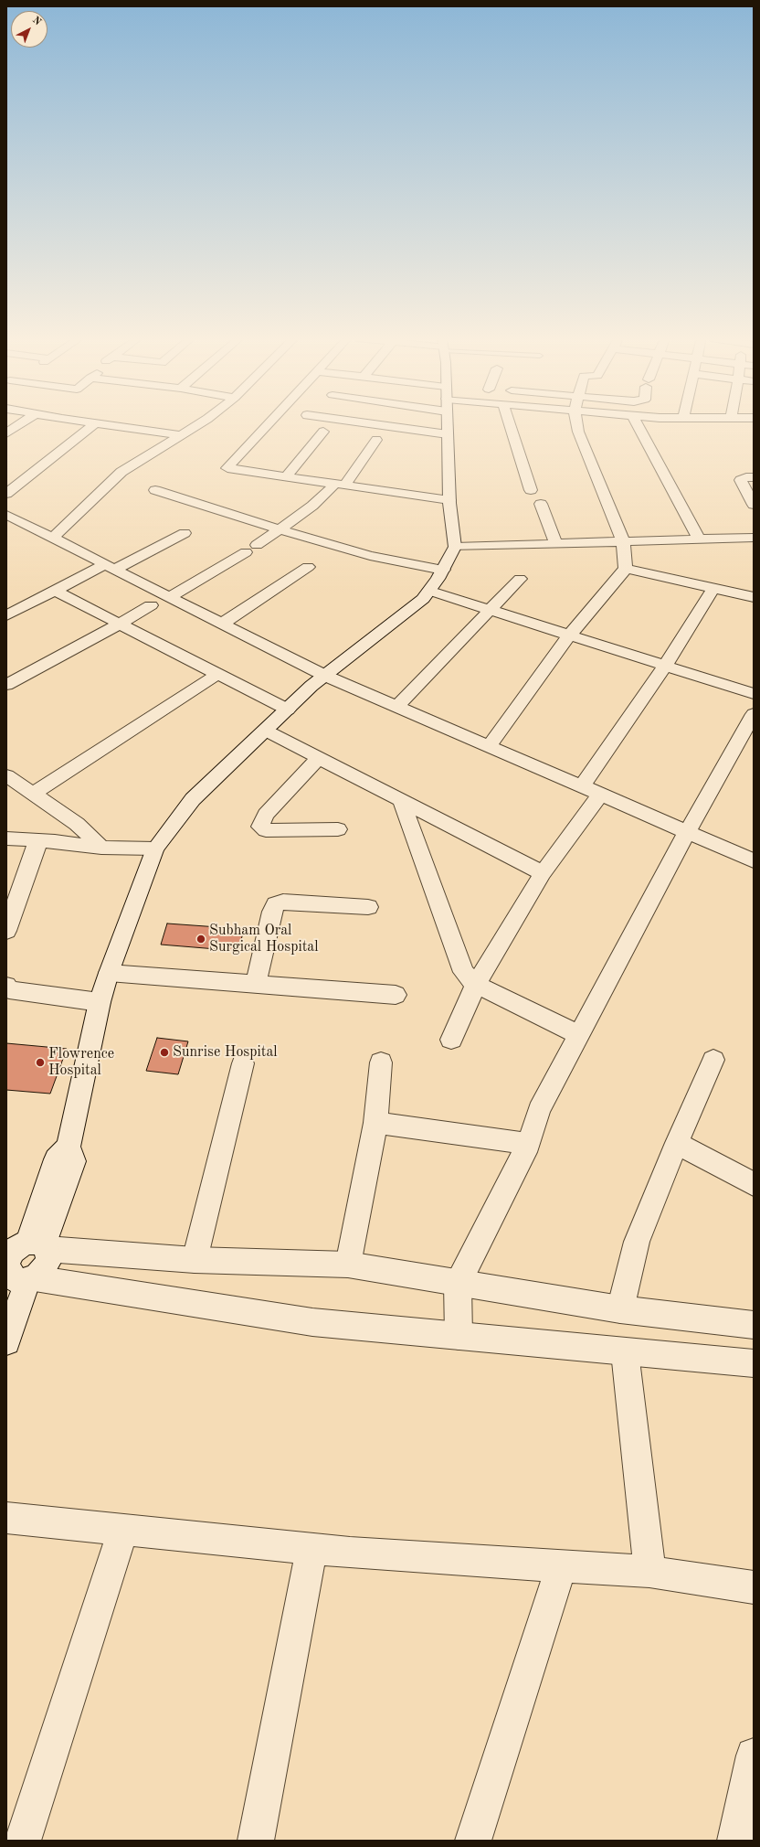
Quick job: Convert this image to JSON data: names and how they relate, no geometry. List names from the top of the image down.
{
  "places": ["Subham Oral Surgical Hospital", "Sunrise Hospital", "Flowrence Hospital"],
  "north": "top right"
}
